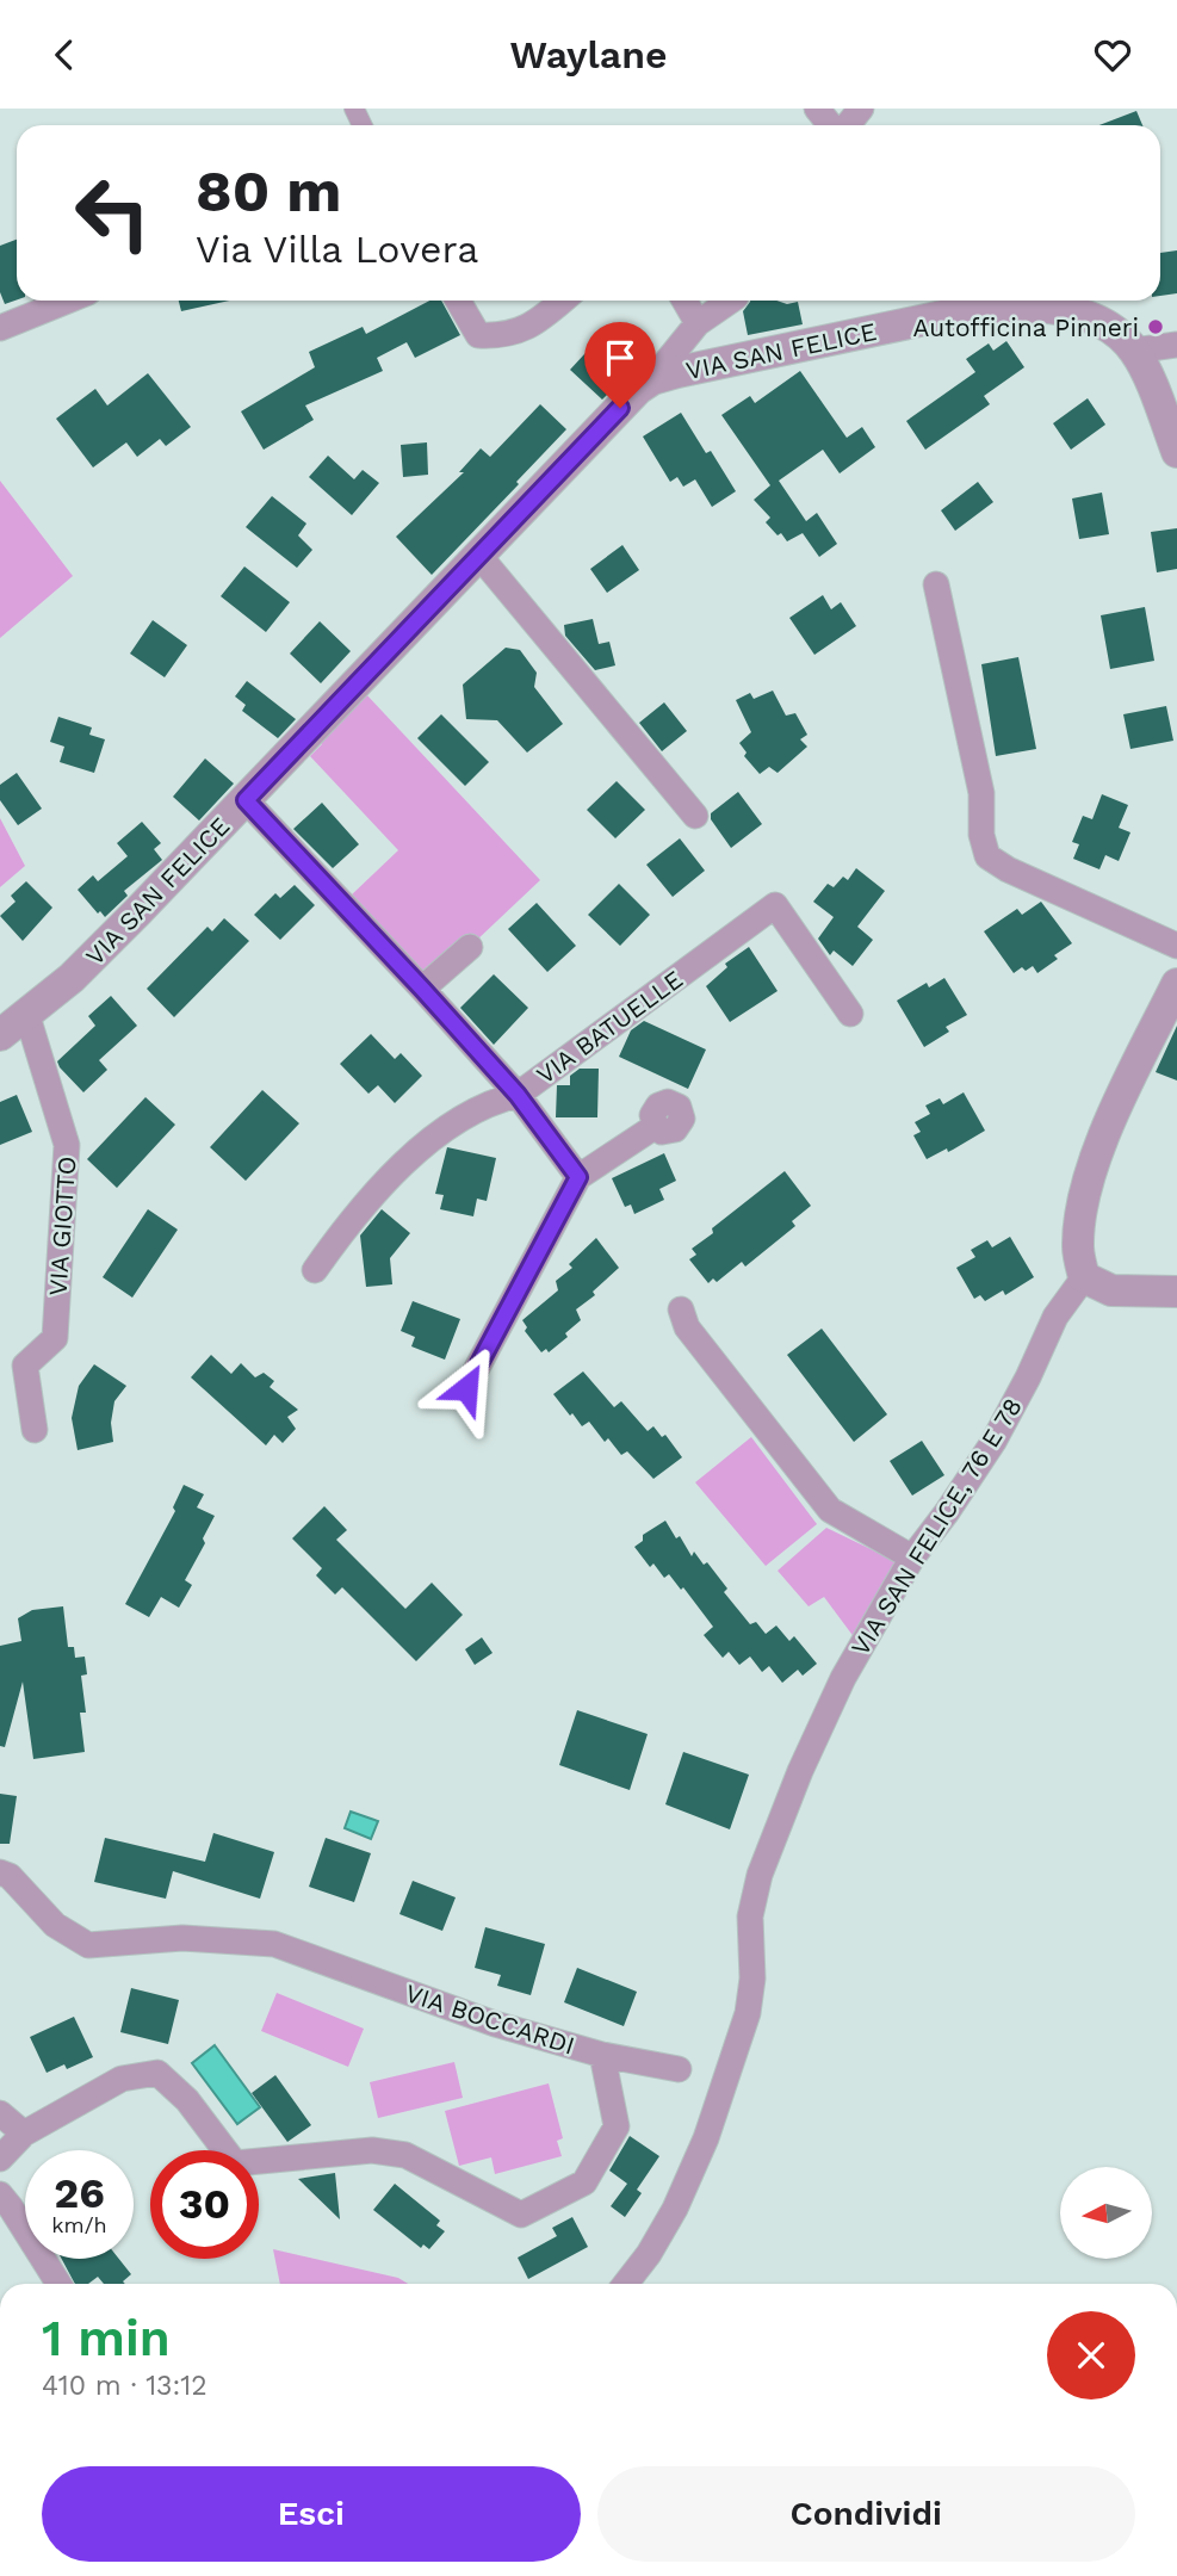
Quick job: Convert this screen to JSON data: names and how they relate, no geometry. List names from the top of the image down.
{
  "streets": {
    "street": [
      "VIA SAN FELICE",
      "VIA BATUELLE",
      "VIA GIOTTO",
      "VIA SAN FELICE, 76 E 78",
      "VIA BOCCARDI"
    ]
  },
  "crossings": [
    ["VIA SAN FELICE", "VIA GIOTTO"]
  ],
  "places": ["Autofficina Pinneri"],
  "north": "left",
  "page": {
    "header": "Waylane",
    "turn": ["80 m", "Via Villa Lovera"],
    "speed": "26 km/h",
    "limit": "30",
    "heading": ["1 min", "410 m · 13:12"],
    "buttons": ["Esci", "Condividi"]
  }
}
